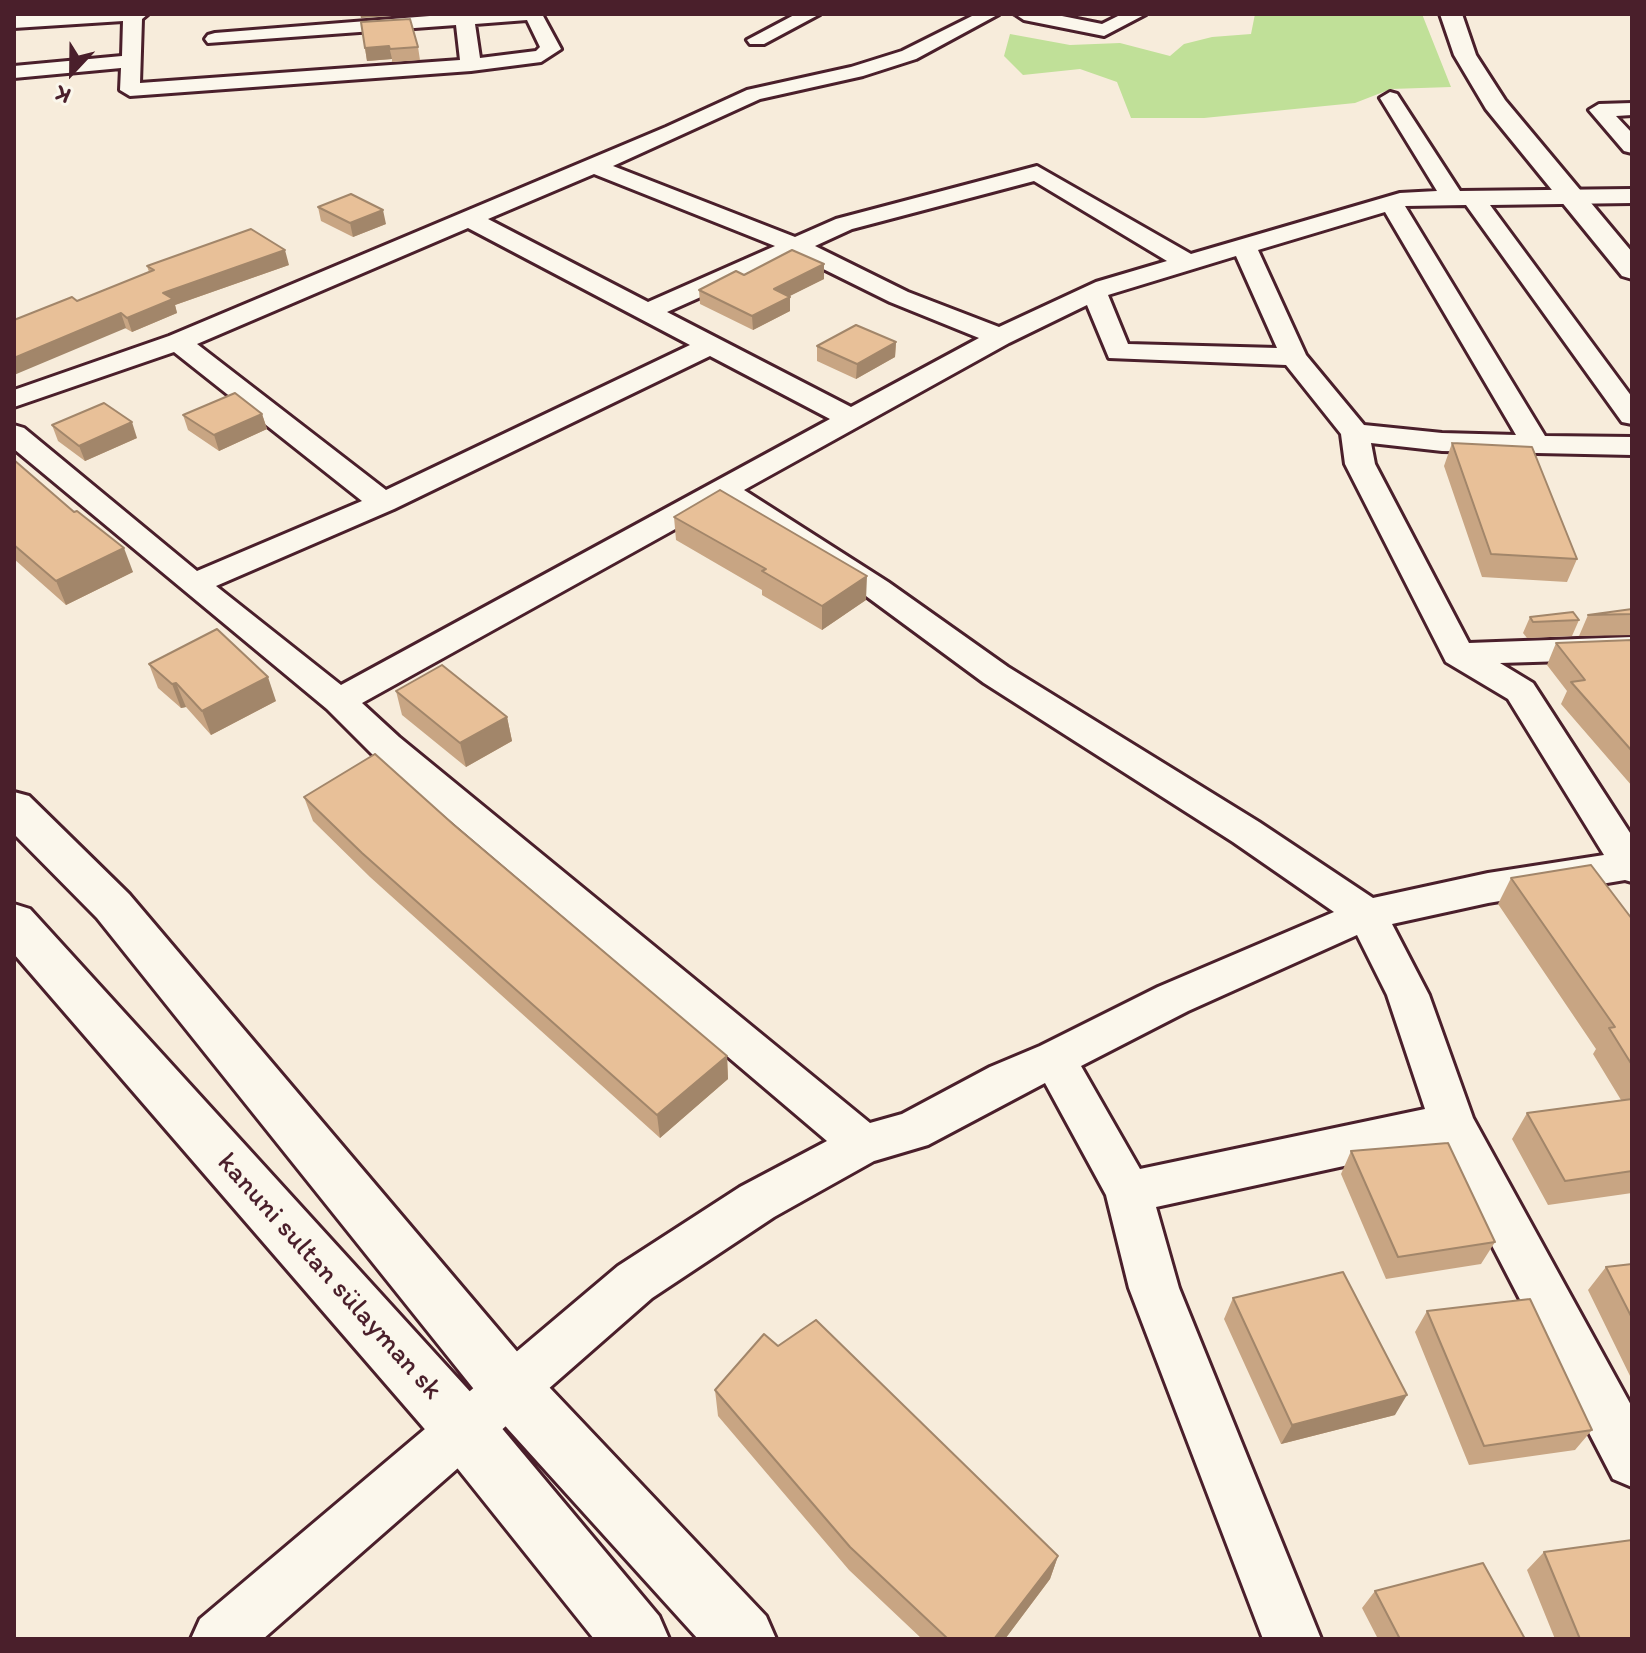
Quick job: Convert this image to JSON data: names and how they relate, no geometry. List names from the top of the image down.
{
  "streets": {
    "main road": ["kanuni sultan sülayman sk"]
  },
  "north": "bottom"
}
